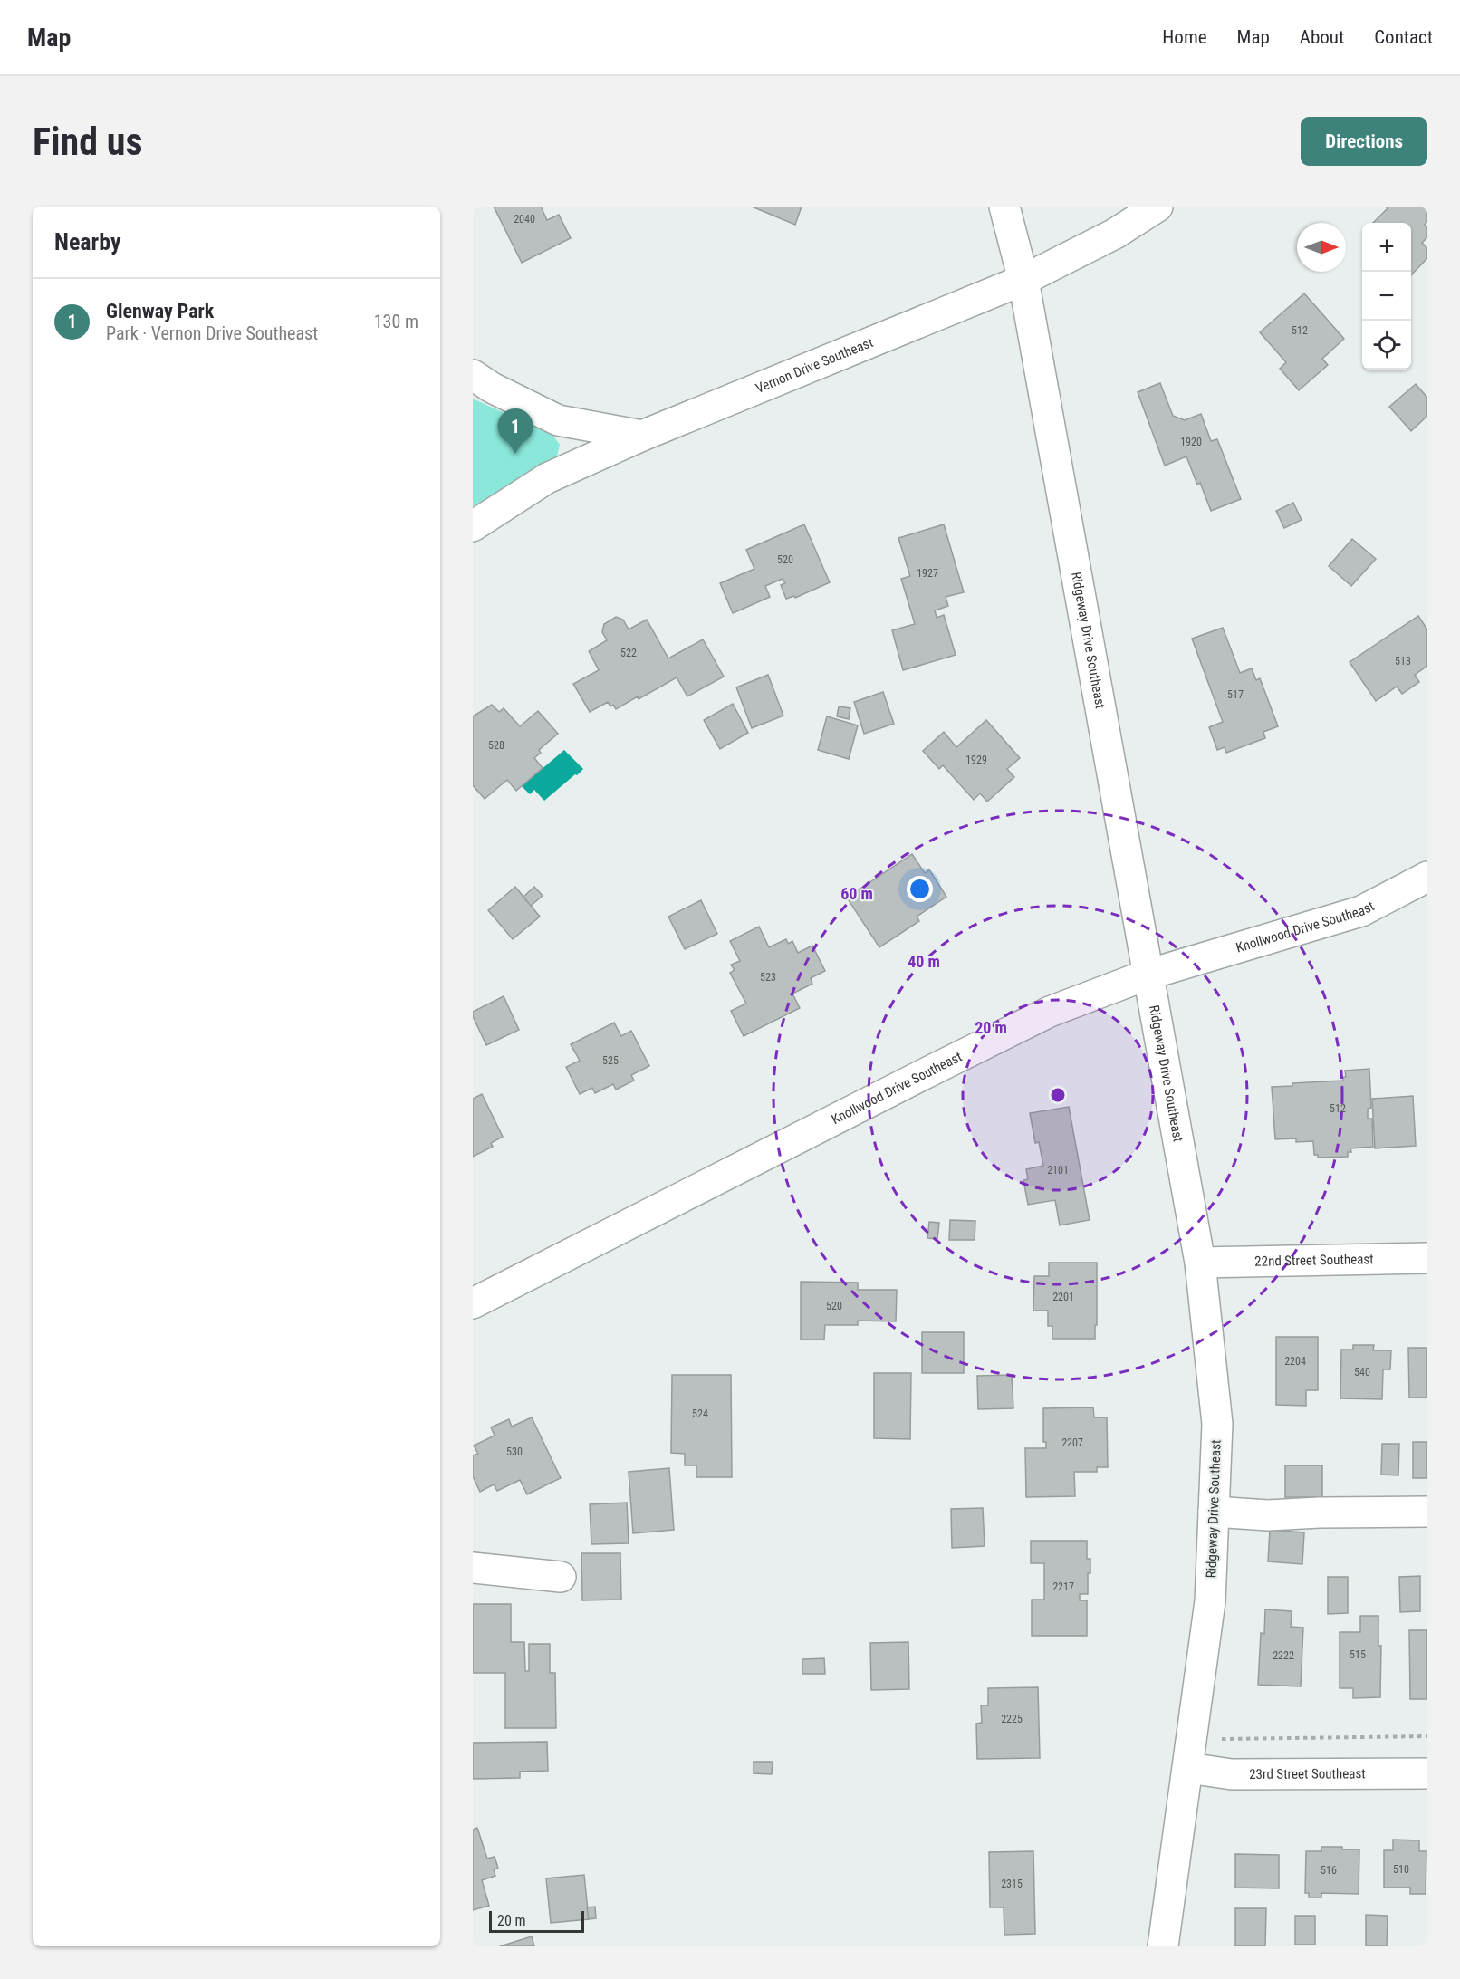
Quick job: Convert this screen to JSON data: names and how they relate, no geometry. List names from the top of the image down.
{
  "streets": {
    "street": [
      "Vernon Drive Southeast",
      "Ridgeway Drive Southeast",
      "Knollwood Drive Southeast",
      "22nd Street Southeast",
      "23rd Street Southeast"
    ]
  },
  "crossings": [
    ["Vernon Drive Southeast", "Ridgeway Drive Southeast"],
    ["Ridgeway Drive Southeast", "Knollwood Drive Southeast"],
    ["Ridgeway Drive Southeast", "22nd Street Southeast"],
    ["Ridgeway Drive Southeast", "23rd Street Southeast"]
  ],
  "house_numbers": [
    "2040",
    "512",
    "1920",
    "520",
    "1927",
    "522",
    "513",
    "517",
    "528",
    "1929",
    "523",
    "525",
    "512",
    "2101",
    "2201",
    "520",
    "2204",
    "540",
    "524",
    "2207",
    "530",
    "2217",
    "515",
    "2222",
    "2225",
    "510",
    "516",
    "2315"
  ],
  "scale_bar": "20 m",
  "north": "right",
  "page": {
    "header": "Map",
    "nav": [
      "Home",
      "Map",
      "About",
      "Contact"
    ],
    "buttons": "Directions",
    "title": "Find us",
    "heading": "Nearby",
    "map_buttons": ["+", "−"],
    "list": [
      {
        "mark": "1",
        "name": "Glenway Park",
        "note": "Park · Vernon Drive Southeast",
        "value": "130 m"
      }
    ],
    "pins": "1",
    "scale": "20 m"
  },
  "rings": ["60 m", "40 m", "20 m"]
}
